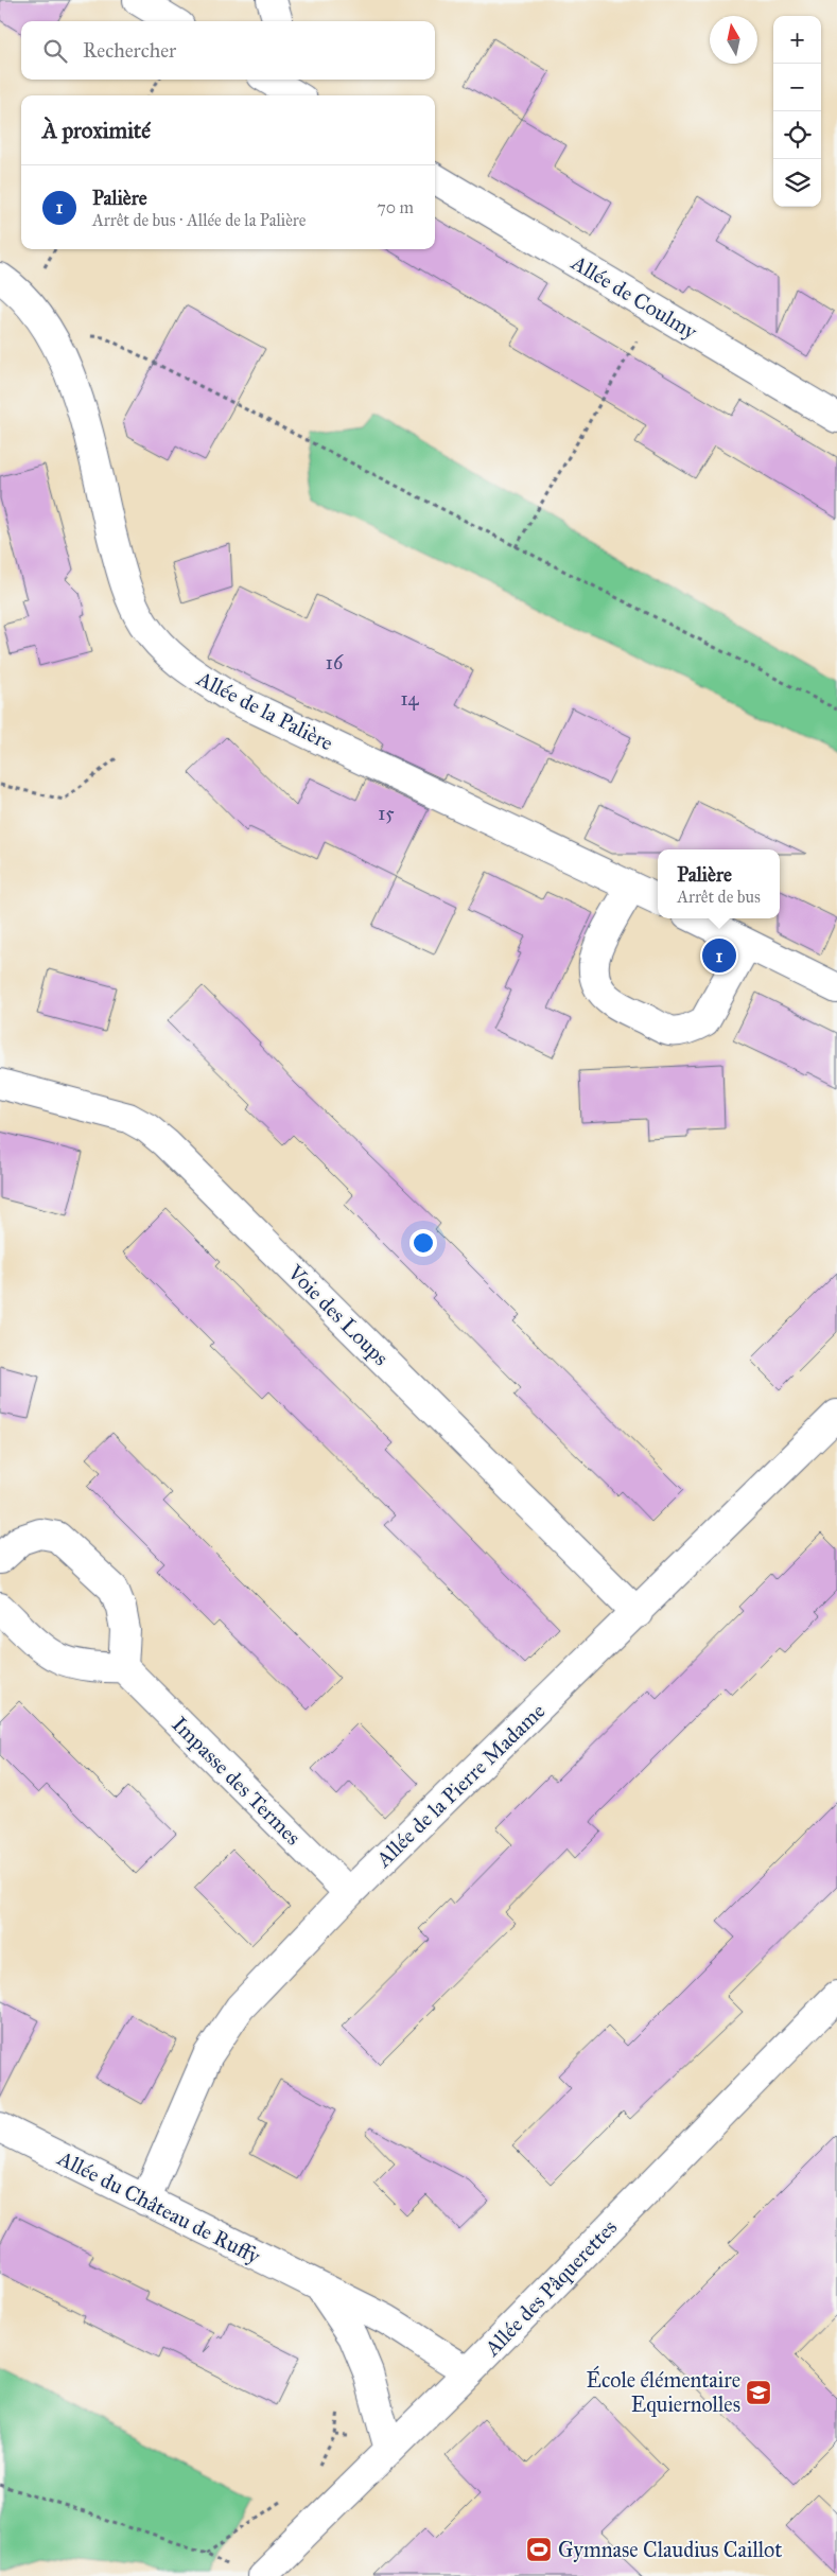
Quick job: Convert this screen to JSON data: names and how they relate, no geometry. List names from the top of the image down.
{
  "streets": {
    "street": [
      "Allée de Coulmy",
      "Allée de la Palière",
      "Voie des Loups",
      "Impasse des Termes",
      "Allée de la Pierre Madame",
      "Allée du Château de Ruffy",
      "Allée des Pâquerettes"
    ]
  },
  "crossings": [
    ["Voie des Loups", "Allée de la Pierre Madame"],
    ["Impasse des Termes", "Allée de la Pierre Madame"],
    ["Allée de la Pierre Madame", "Allée du Château de Ruffy"],
    ["Allée du Château de Ruffy", "Allée des Pâquerettes"]
  ],
  "places": {
    "school or university": ["École élémentaire Equiernolles"],
    "sports": ["Gymnase Claudius Caillot"]
  },
  "house_numbers": ["16", "14", "15"],
  "north": "top",
  "page": {
    "map_buttons": ["+", "−"],
    "search": "Rechercher",
    "heading": "À proximité",
    "list": [
      {
        "mark": "1",
        "name": "Palière",
        "note": "Arrêt de bus · Allée de la Palière",
        "value": "70 m"
      }
    ],
    "popup": ["Palière", "Arrêt de bus"],
    "pins": "1"
  }
}
